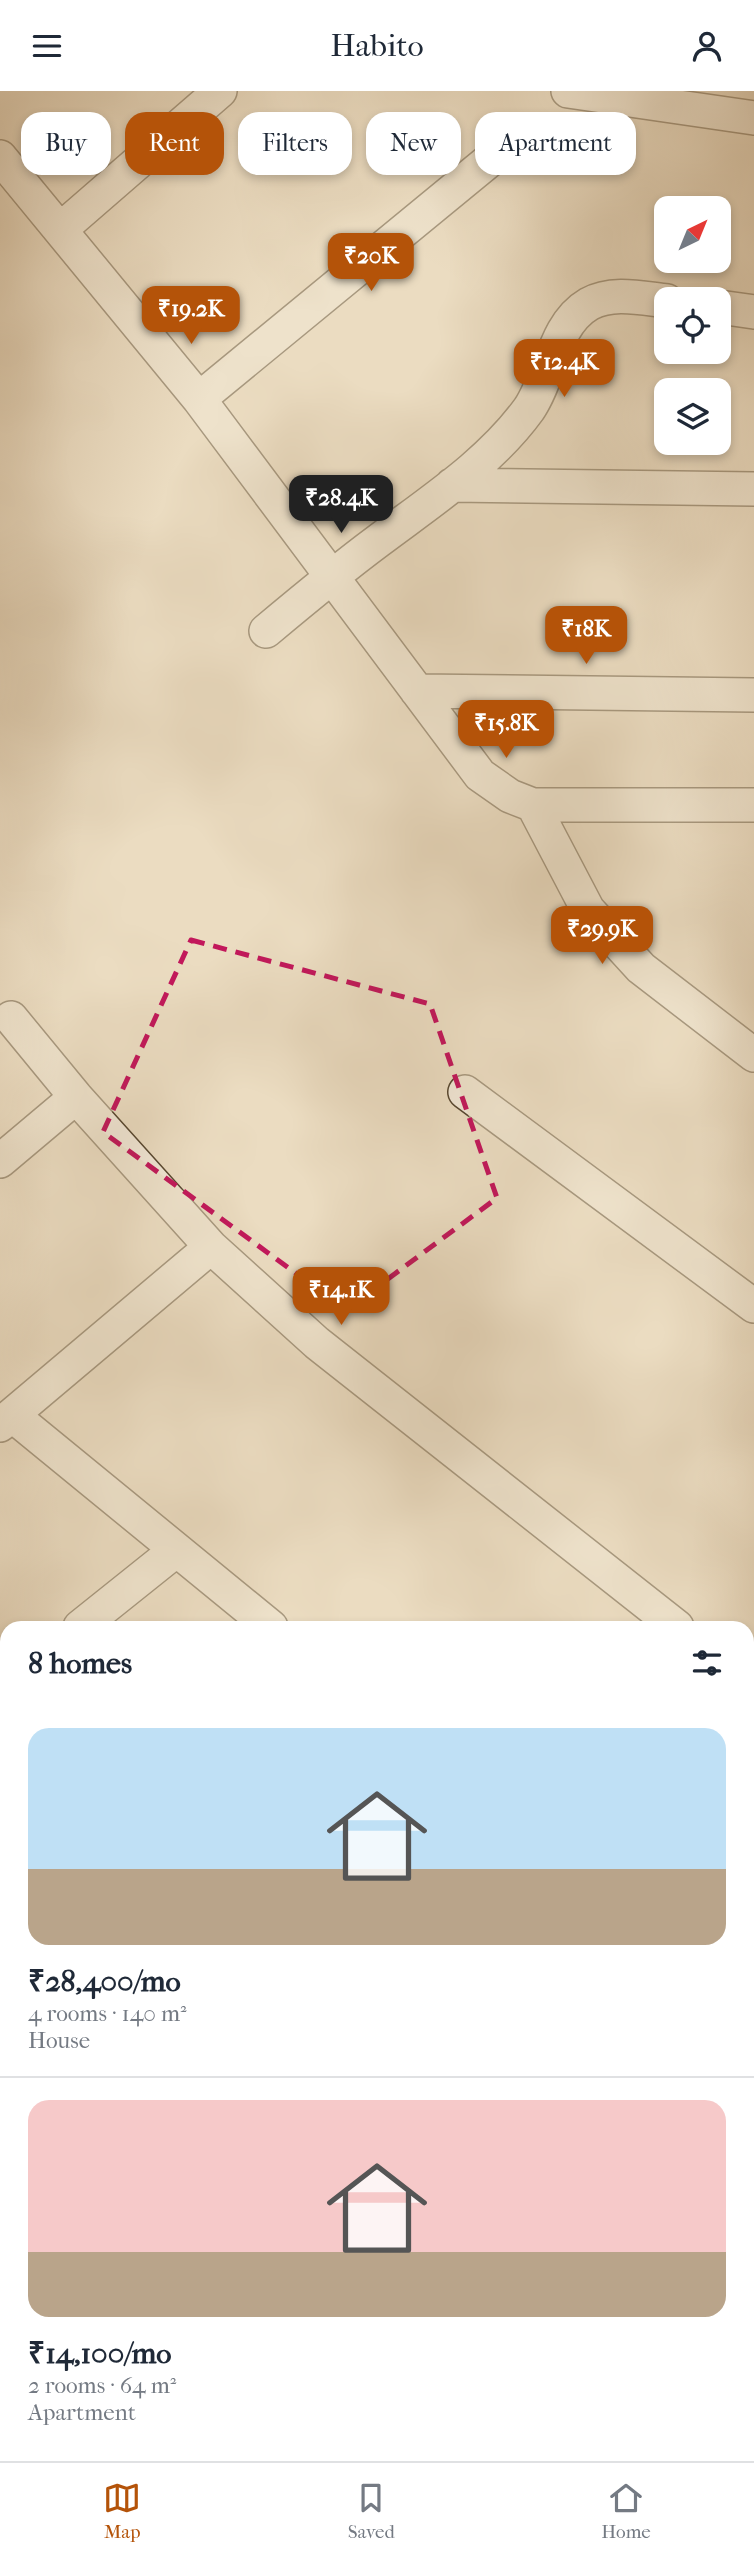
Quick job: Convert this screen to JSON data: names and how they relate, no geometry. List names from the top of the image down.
{
  "north": "top right",
  "page": {
    "header": "Habito",
    "chip": [
      "Buy",
      "Rent",
      "Filters",
      "New",
      "Apartment"
    ],
    "price": [
      "₹20K",
      "₹19.2K",
      "₹12.4K",
      "₹28.4K",
      "₹18K",
      "₹15.8K",
      "₹29.9K",
      "₹14.1K"
    ],
    "heading": "8 homes",
    "list": [
      {
        "name": "₹28,400/mo",
        "note": "4 rooms · 140 m² · House"
      },
      {
        "name": "₹14,100/mo",
        "note": "2 rooms · 64 m² · Apartment"
      }
    ],
    "tabs": ["Map", "Saved", "Home"]
  }
}
